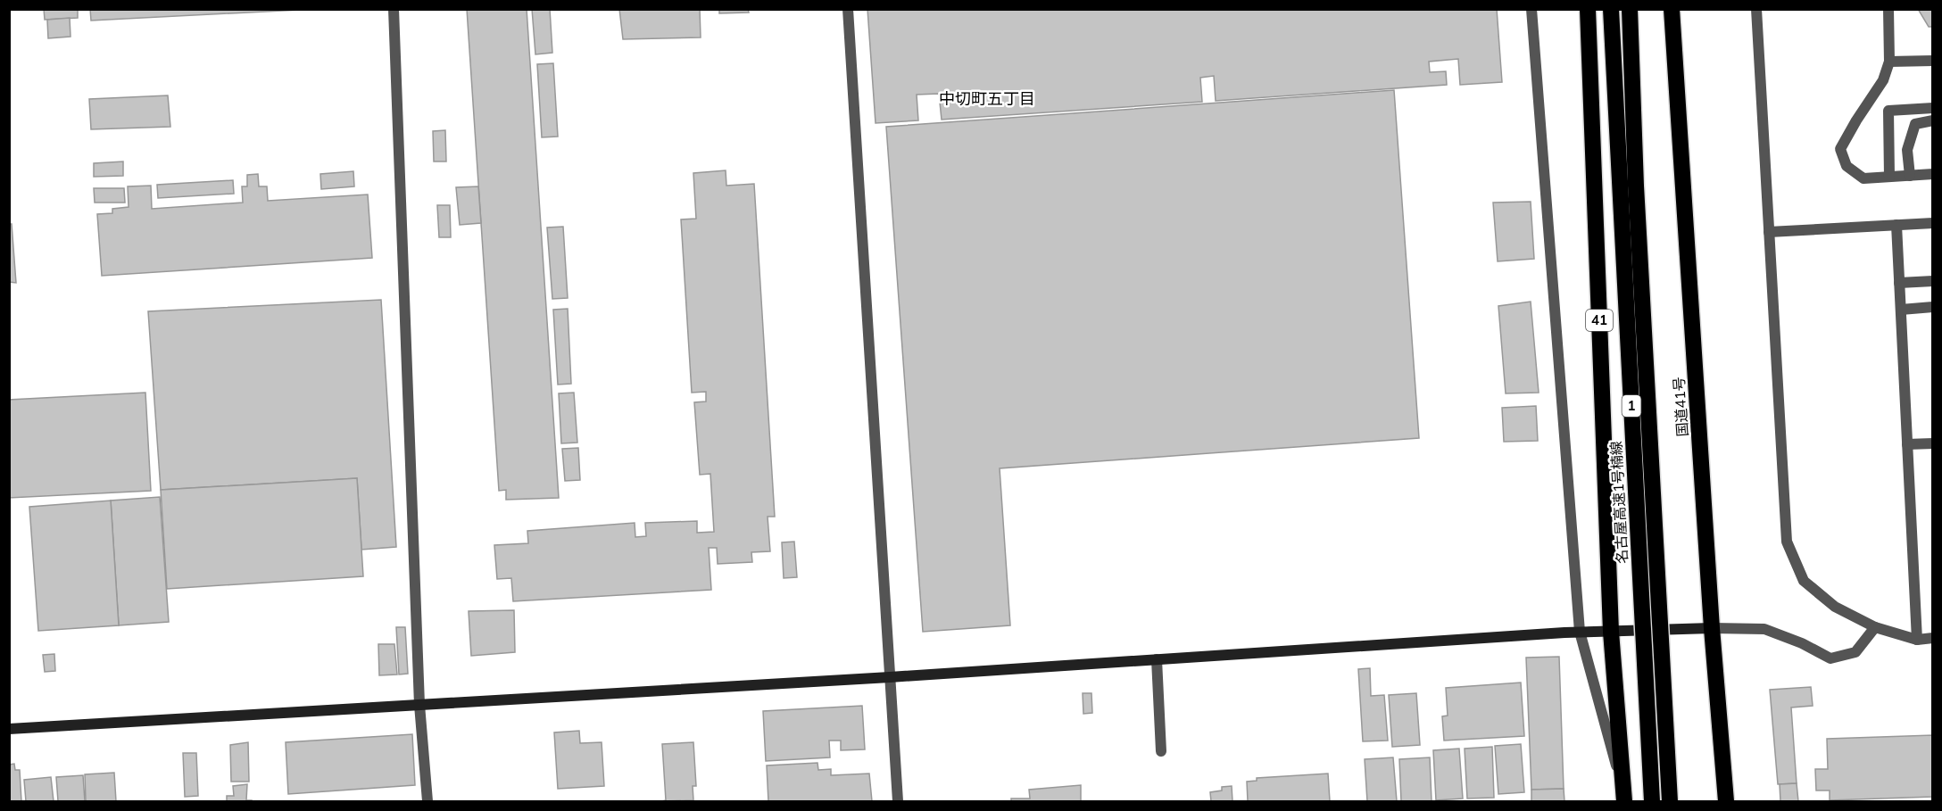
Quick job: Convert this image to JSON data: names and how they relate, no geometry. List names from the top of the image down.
{
  "streets": {
    "highway": [
      "41",
      "1",
      "国道41号",
      "名古屋高速1号楠線"
    ]
  },
  "districts": ["中切町五丁目"]
}
